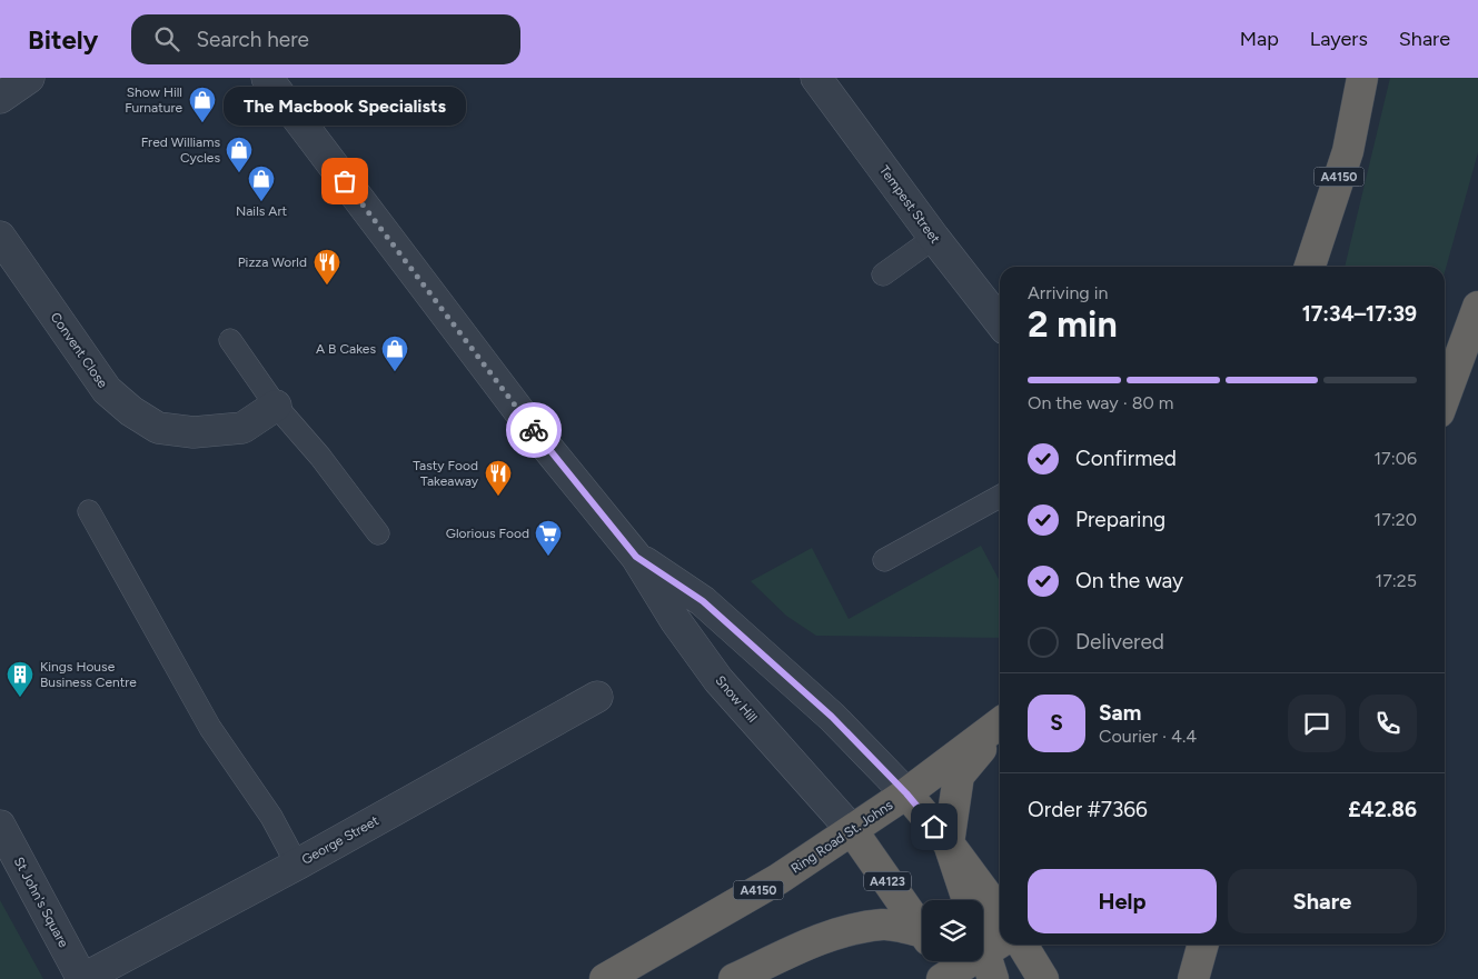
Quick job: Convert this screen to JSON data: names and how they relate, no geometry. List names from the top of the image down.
{
  "streets": {
    "highway": ["A4150", "Ring Road St. Johns", "A4123"],
    "street": [
      "Tempest Street",
      "Convent Close",
      "Snow Hill",
      "George Street",
      "St John's Square"
    ]
  },
  "crossings": [
    ["A4150", "Snow Hill"],
    ["A4150", "Ring Road St. Johns"],
    ["Snow Hill", "Ring Road St. Johns"],
    ["Snow Hill", "A4123"],
    ["Ring Road St. Johns", "A4123"],
    ["George Street", "St John's Square"]
  ],
  "places": {
    "shop": [
      "Show Hill Furnature",
      "Fred Williams Cycles",
      "Nails Art",
      "A B Cakes"
    ],
    "other": ["The Macbook Specialists"],
    "restaurant": ["Pizza World", "Tasty Food Takeaway"],
    "supermarket": ["Glorious Food"],
    "building": ["Kings House Business Centre"]
  },
  "page": {
    "header": "Bitely",
    "search": "Search here",
    "nav": ["Map", "Layers", "Share"],
    "bubble": "The Macbook Specialists",
    "heading": ["2 min", "Arriving in", "17:34–17:39"],
    "panel": [
      "Sam",
      "Courier · 4.4",
      "Order #7366",
      "£42.86"
    ],
    "bar": "On the way · 80 m",
    "list": [
      ["Confirmed", "17:06"],
      ["Preparing", "17:20"],
      ["On the way", "17:25"],
      "Delivered"
    ],
    "round": "S",
    "buttons": ["Help", "Share"]
  }
}
